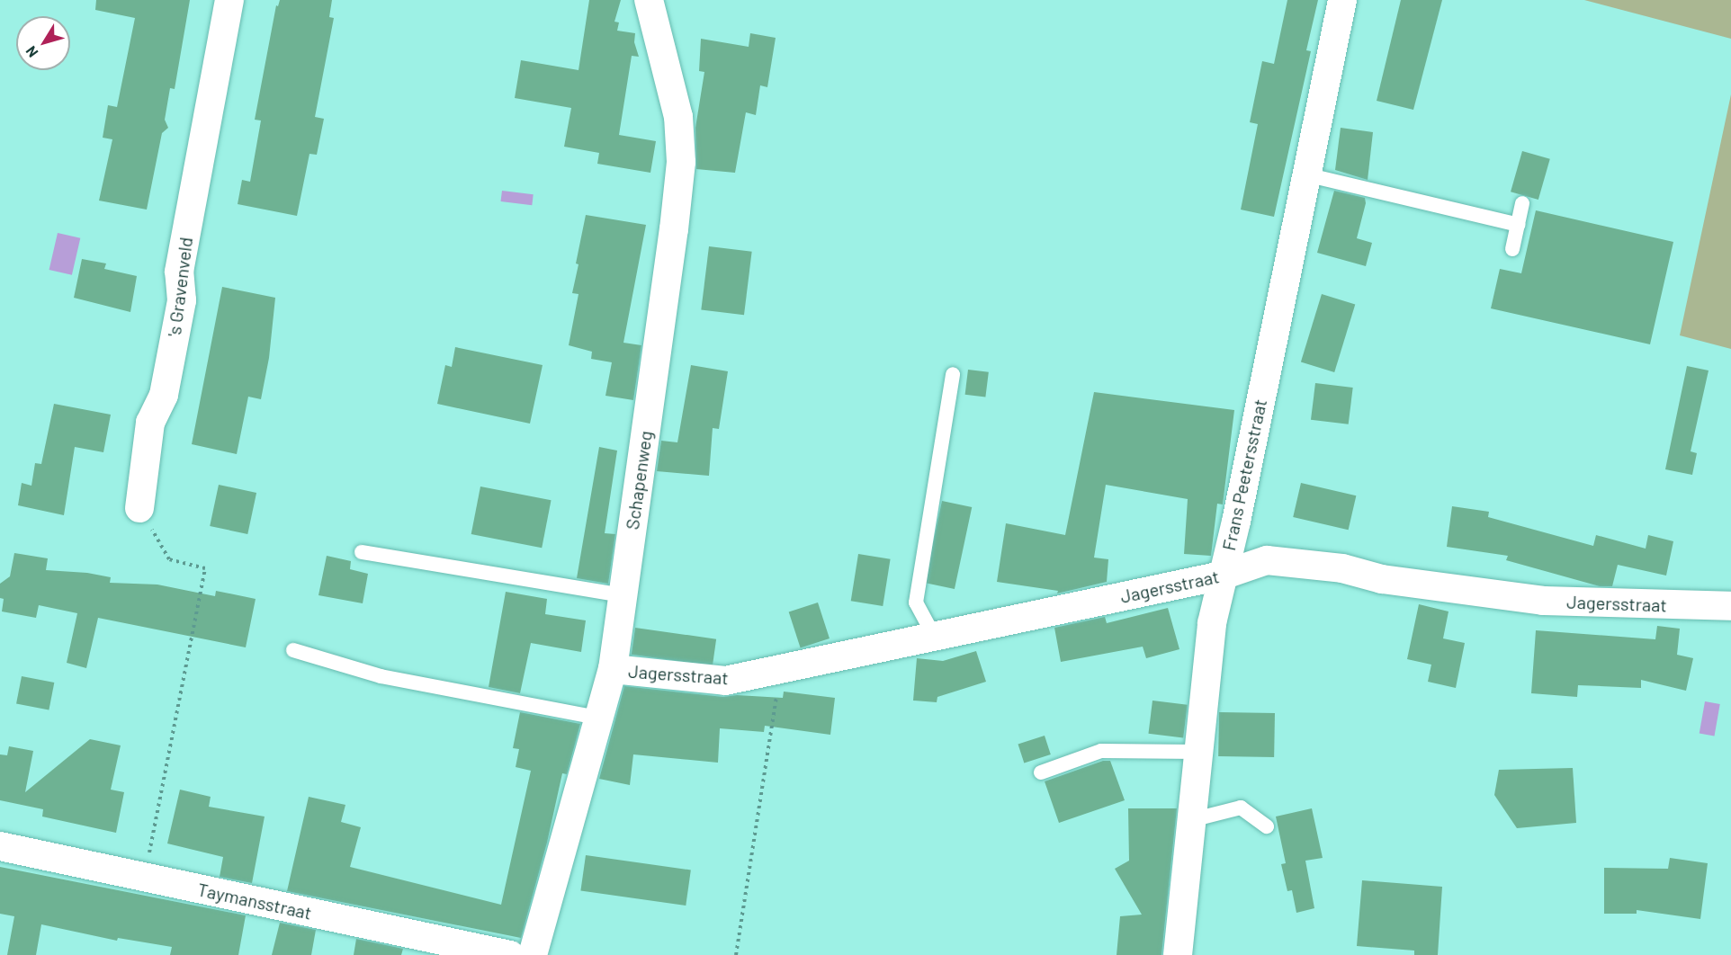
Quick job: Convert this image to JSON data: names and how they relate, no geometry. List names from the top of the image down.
{
  "streets": {
    "street": [
      "'s Gravenveld",
      "Frans Peetersstraat",
      "Schapenweg",
      "Jagersstraat",
      "Taymansstraat"
    ]
  },
  "crossings": [
    ["Frans Peetersstraat", "Jagersstraat"],
    ["Schapenweg", "Jagersstraat"]
  ],
  "north": "bottom left"
}
